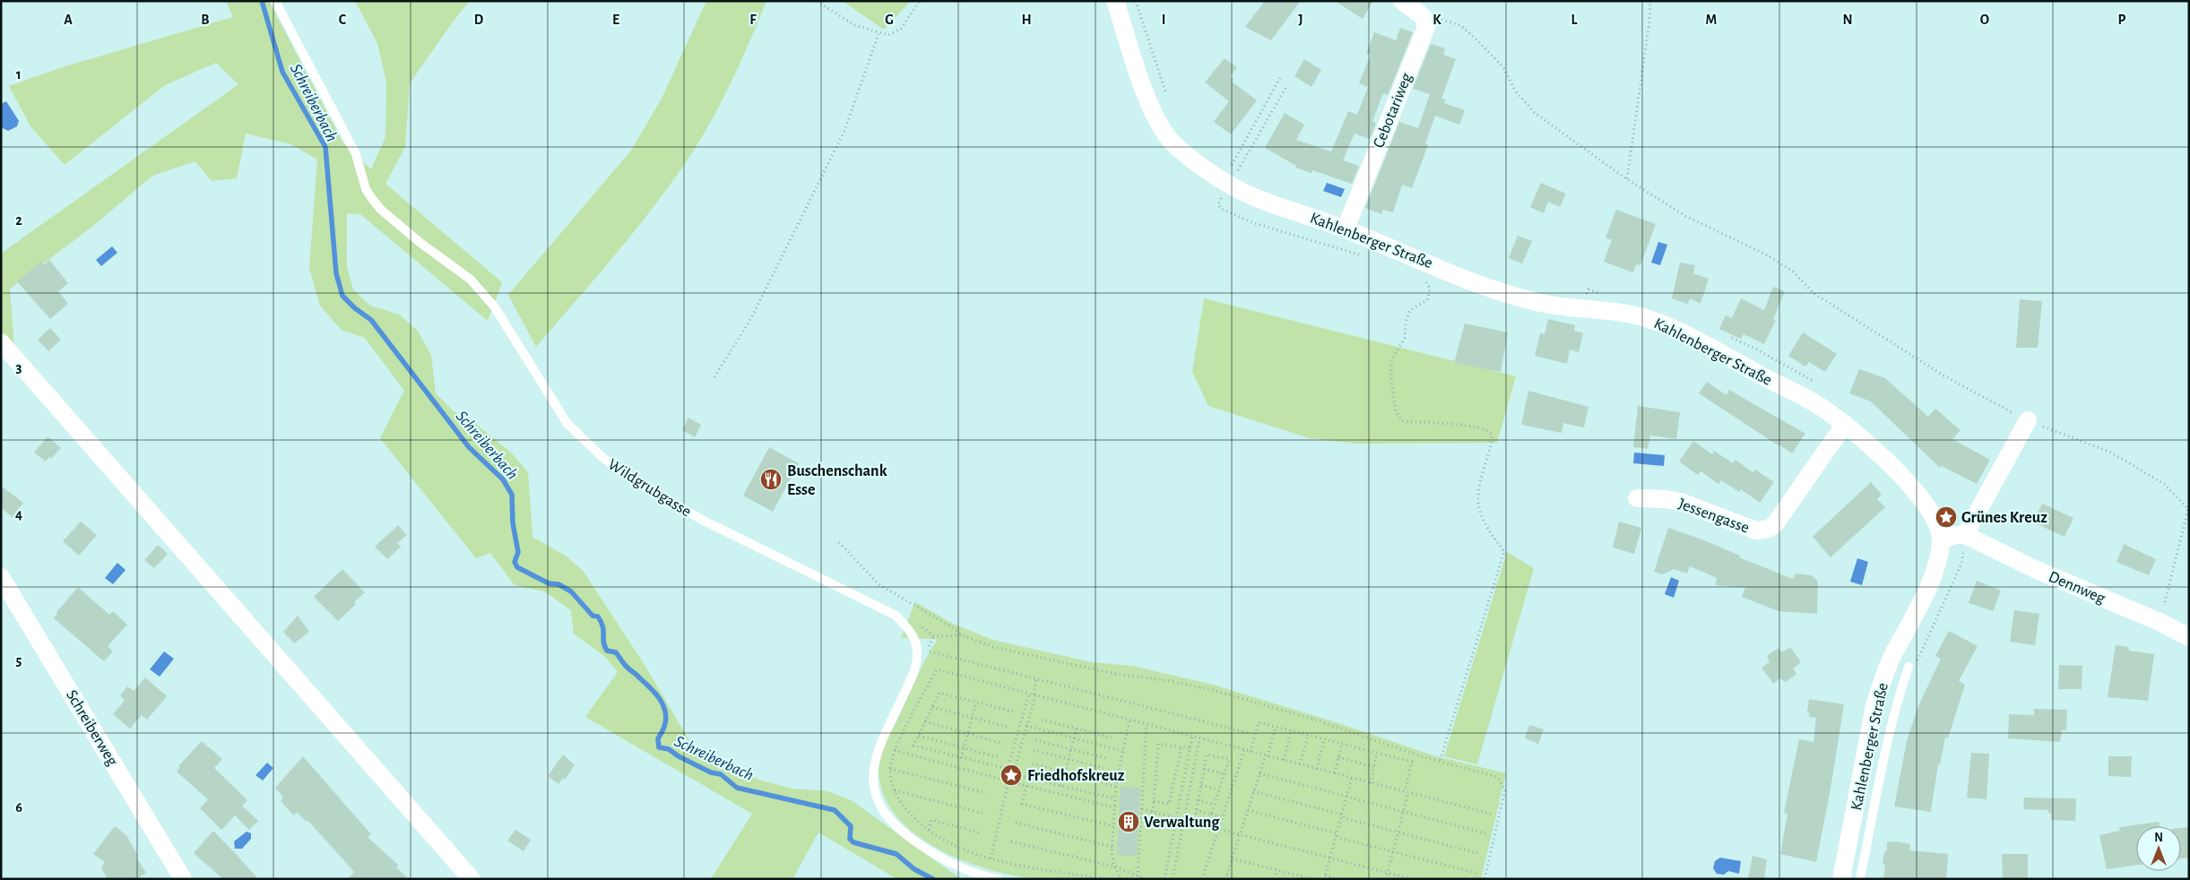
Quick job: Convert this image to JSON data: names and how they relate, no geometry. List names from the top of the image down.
{
  "streets": {
    "street": [
      "Cebotariweg",
      "Kahlenberger Straße",
      "Jessengasse",
      "Dennweg",
      "Schreiberweg"
    ],
    "lane": ["Wildgrubgasse"]
  },
  "crossings": [
    ["Cebotariweg", "Kahlenberger Straße"],
    ["Kahlenberger Straße", "Jessengasse"]
  ],
  "water": ["Schreiberbach"],
  "places": {
    "restaurant": ["Buschenschank Esse"],
    "place": ["Grünes Kreuz", "Friedhofskreuz"],
    "building": ["Verwaltung"]
  },
  "north": "top",
  "grid": {
    "columns": [
      "A",
      "B",
      "C",
      "D",
      "E",
      "F",
      "G",
      "H",
      "I",
      "J",
      "K",
      "L",
      "M",
      "N",
      "O",
      "P"
    ],
    "rows": [
      "1",
      "2",
      "3",
      "4",
      "5",
      "6"
    ]
  }
}
